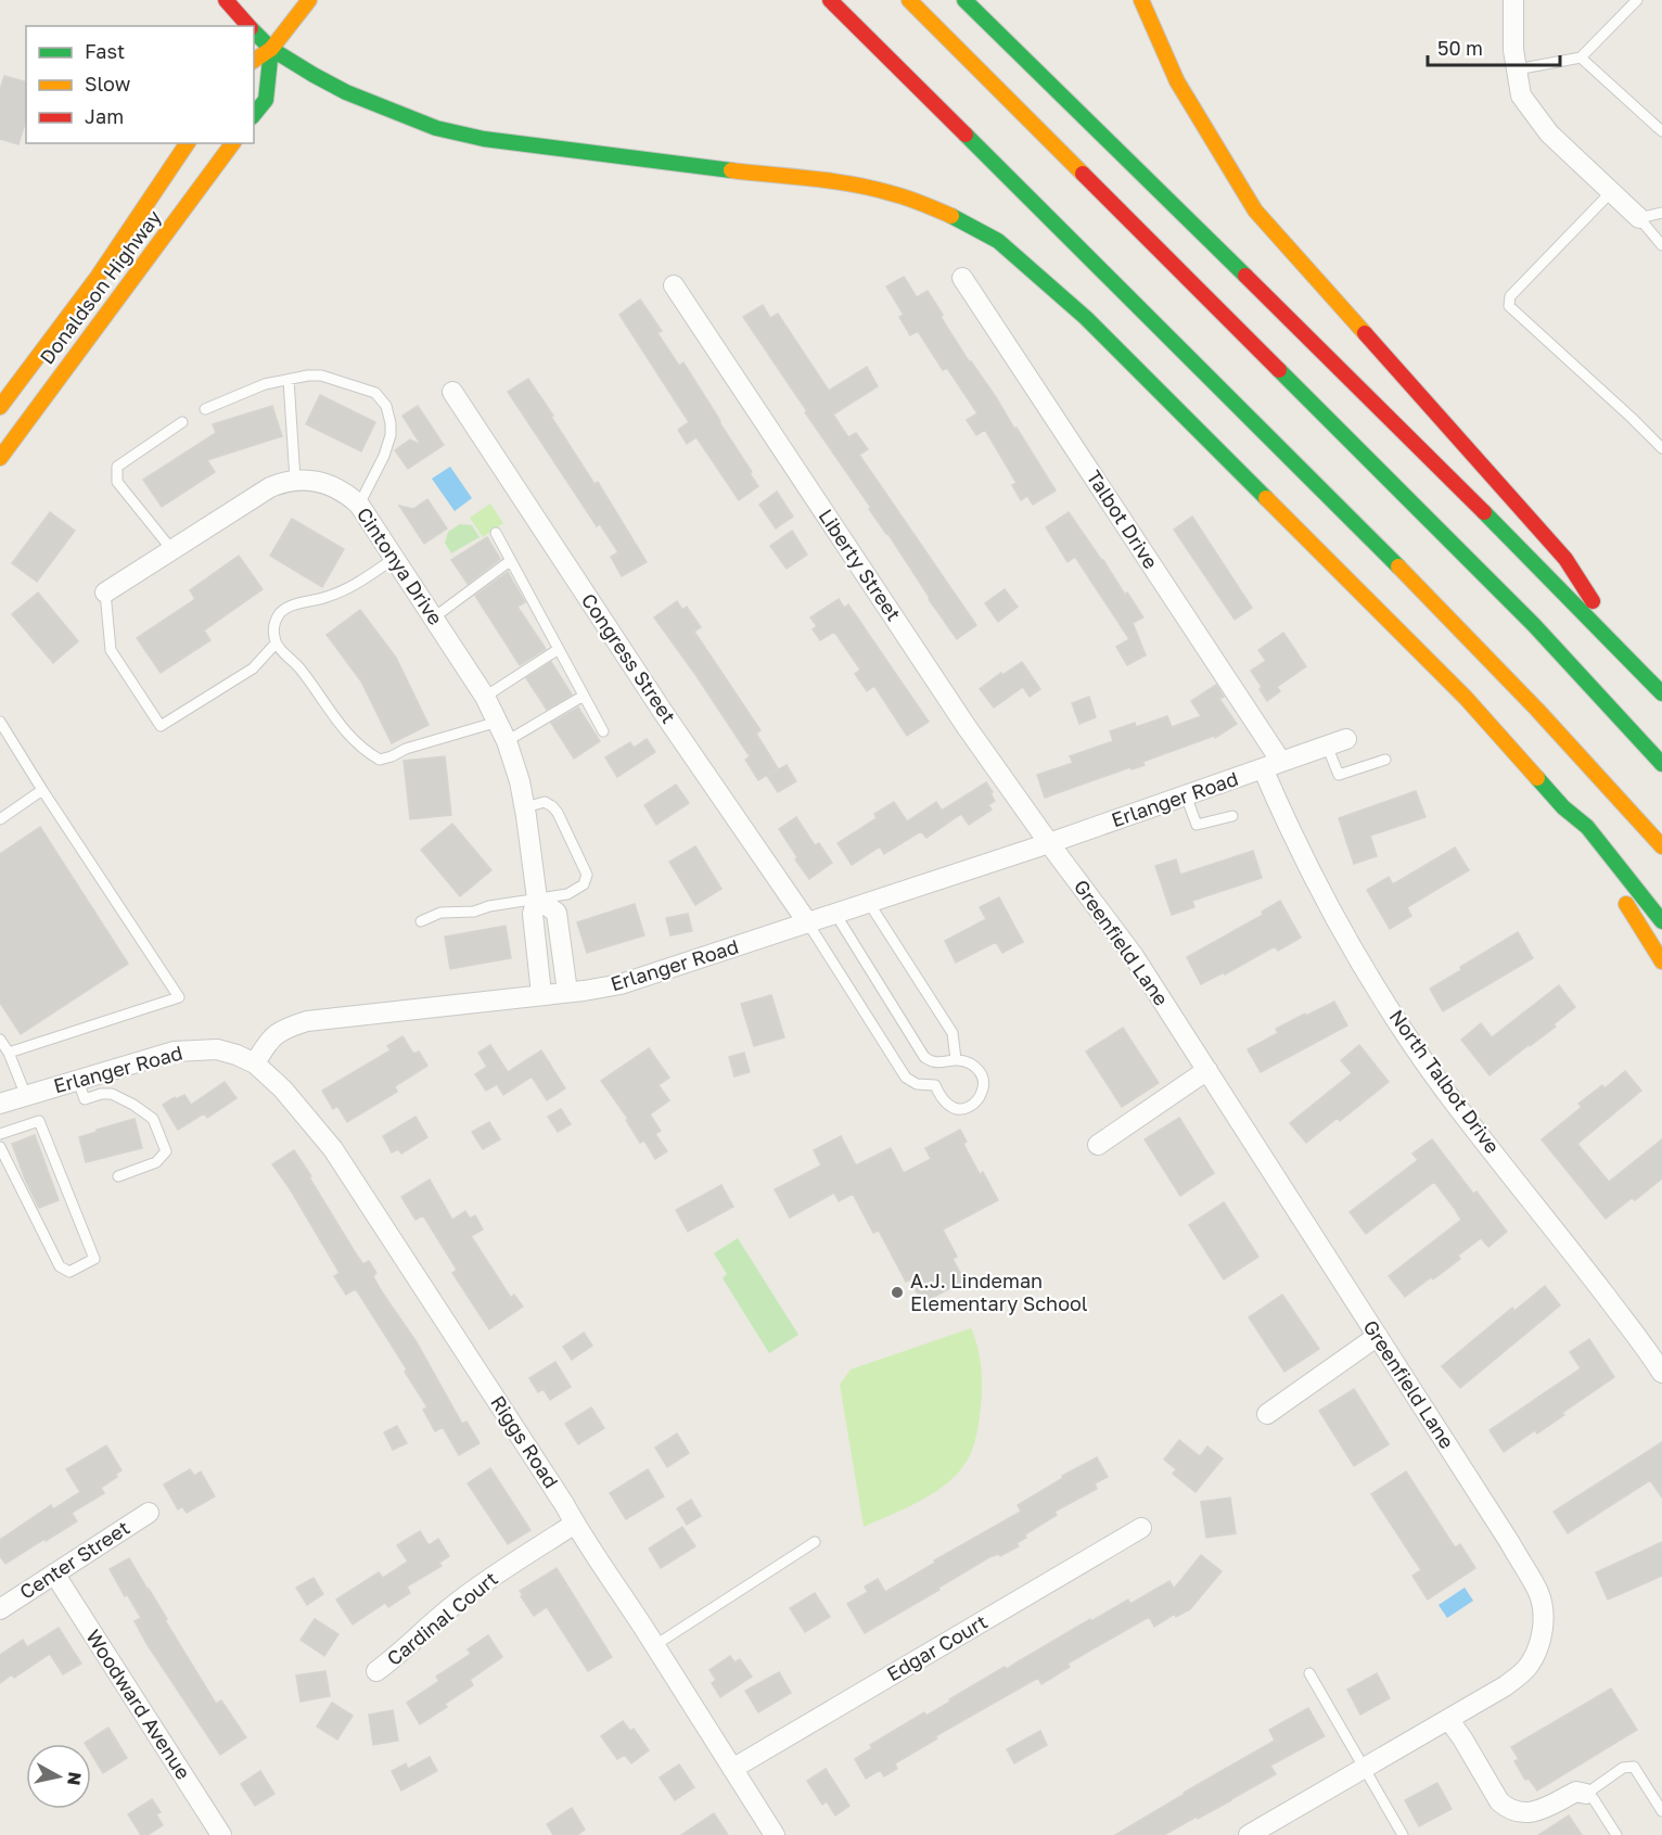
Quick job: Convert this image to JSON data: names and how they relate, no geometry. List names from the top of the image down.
{
  "streets": {
    "main road": ["Donaldson Highway"],
    "street": [
      "Talbot Drive",
      "Liberty Street",
      "Cintonya Drive",
      "Congress Street",
      "Erlanger Road",
      "Greenfield Lane",
      "North Talbot Drive",
      "Riggs Road",
      "Center Street",
      "Cardinal Court",
      "Edgar Court",
      "Woodward Avenue"
    ]
  },
  "crossings": [
    ["Talbot Drive", "Erlanger Road"],
    ["Talbot Drive", "North Talbot Drive"],
    ["Liberty Street", "Erlanger Road"],
    ["Liberty Street", "Greenfield Lane"],
    ["Cintonya Drive", "Erlanger Road"],
    ["Congress Street", "Erlanger Road"],
    ["Erlanger Road", "Greenfield Lane"],
    ["Erlanger Road", "North Talbot Drive"],
    ["Erlanger Road", "Riggs Road"],
    ["Riggs Road", "Cardinal Court"],
    ["Riggs Road", "Edgar Court"],
    ["Center Street", "Woodward Avenue"]
  ],
  "places": ["A.J. Lindeman Elementary School"],
  "legend": ["Fast", "Slow", "Jam"],
  "scale_bar": "50 m",
  "north": "right"
}
